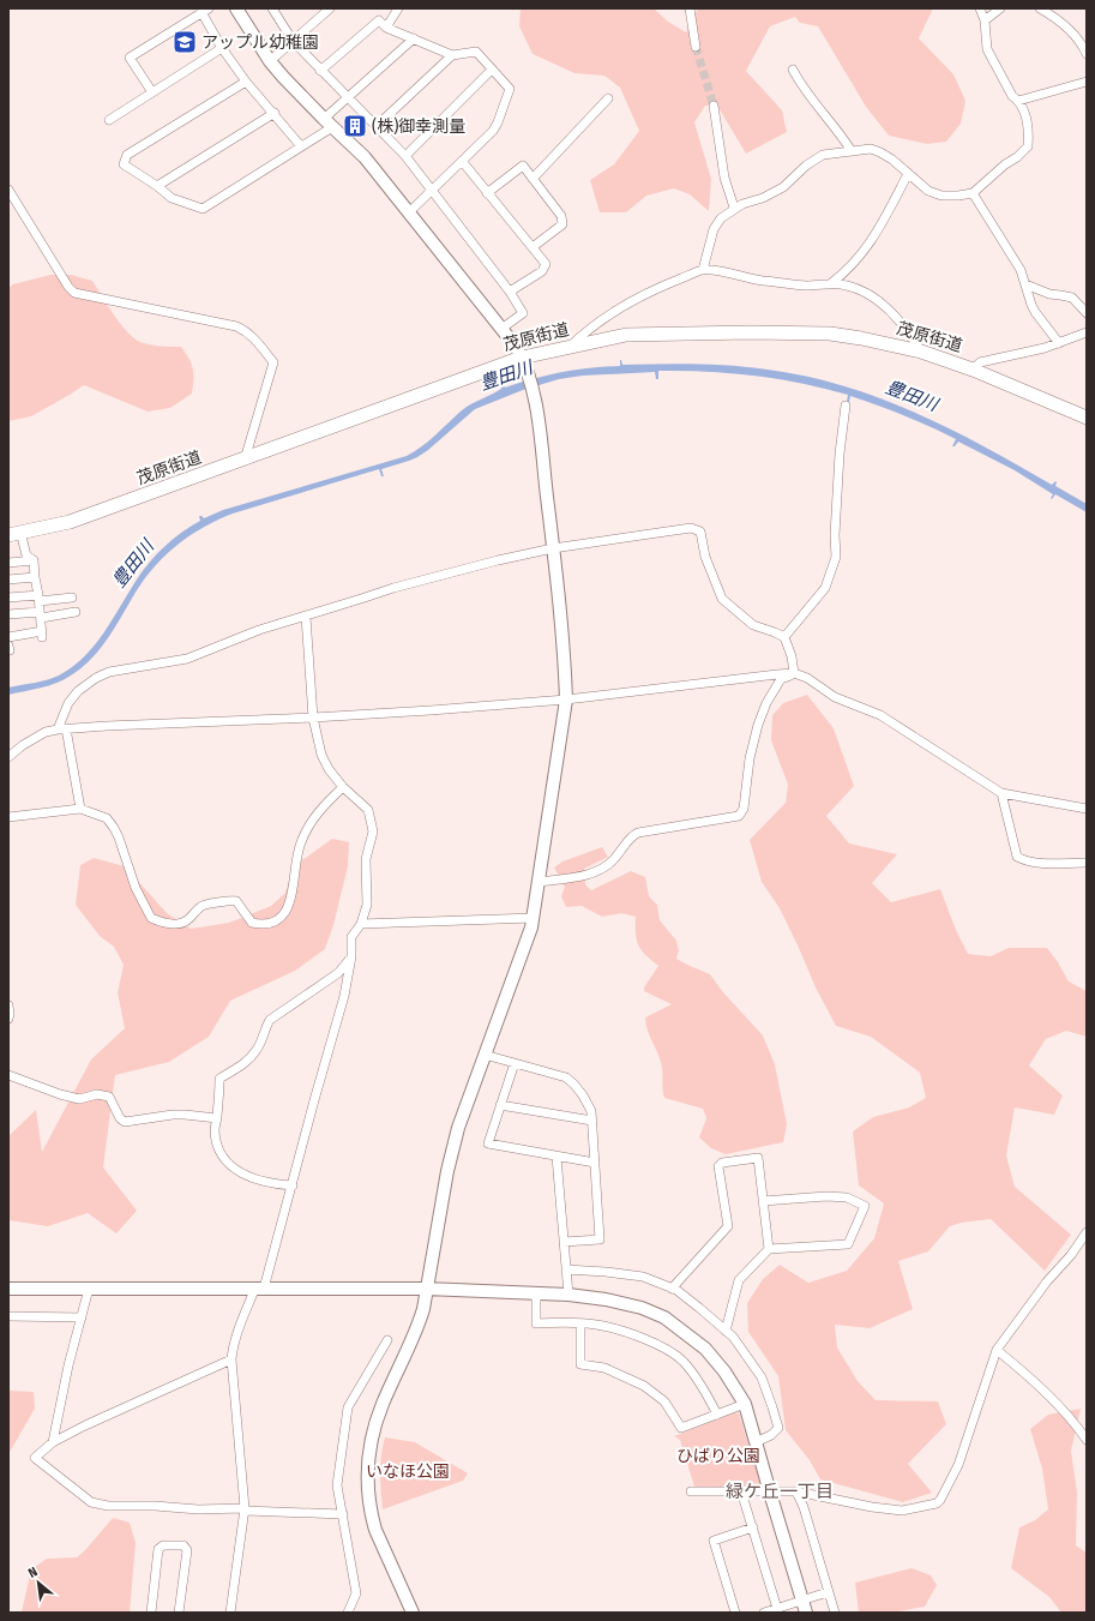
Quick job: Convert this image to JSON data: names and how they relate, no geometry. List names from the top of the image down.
{
  "streets": {
    "main road": ["茂原街道"]
  },
  "districts": ["緑ケ丘一丁目"],
  "water": ["豊田川"],
  "parks": ["ひばり公園", "いなほ公園"],
  "places": {
    "school or university": ["アップル幼稚園"],
    "building": ["(株)御幸測量"]
  },
  "north": "top left"
}
